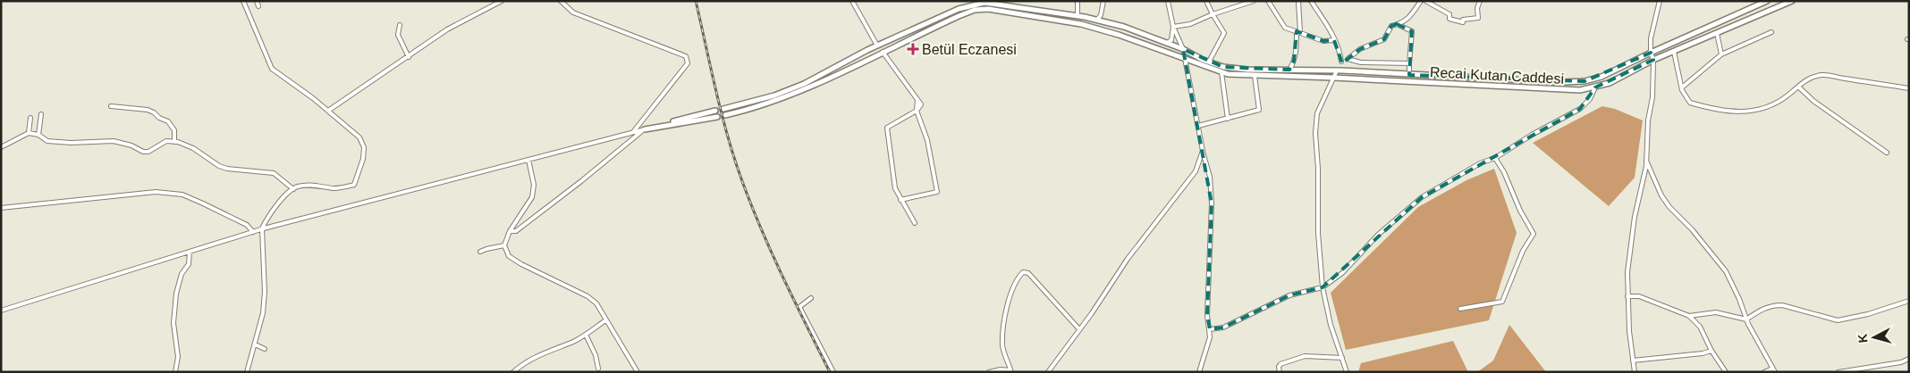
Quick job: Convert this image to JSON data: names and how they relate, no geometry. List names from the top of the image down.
{
  "streets": {
    "main road": ["Recai Kutan Caddesi"]
  },
  "places": {
    "health": ["Betül Eczanesi"]
  },
  "north": "left"
}
